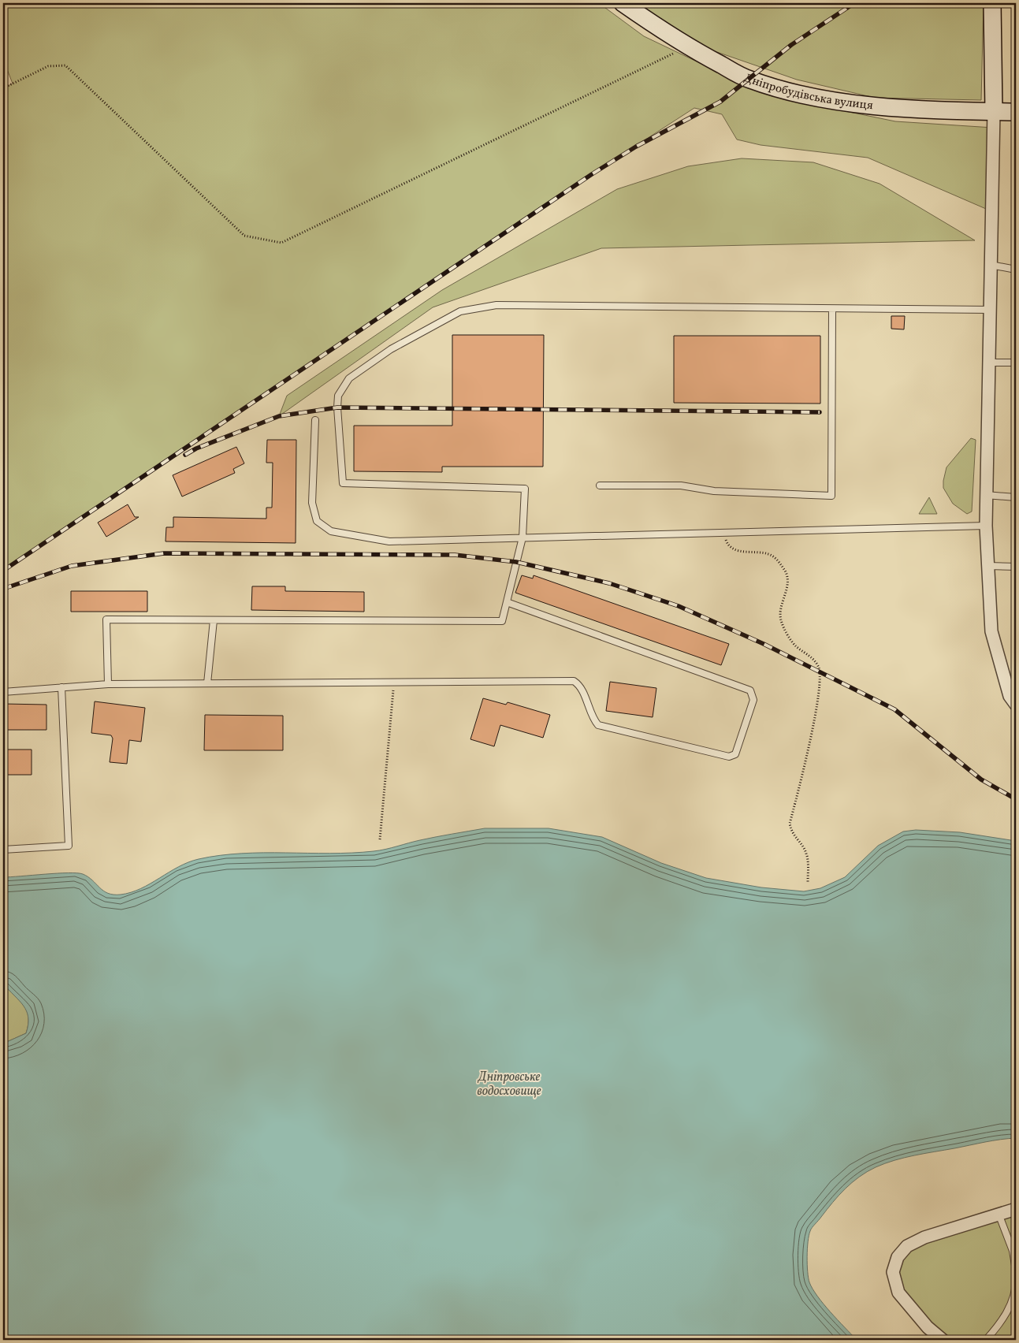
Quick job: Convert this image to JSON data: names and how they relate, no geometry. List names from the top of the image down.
{
  "streets": {
    "street": ["Дніпробудівська вулиця"]
  },
  "water": ["Дніпровське водосховище"]
}
